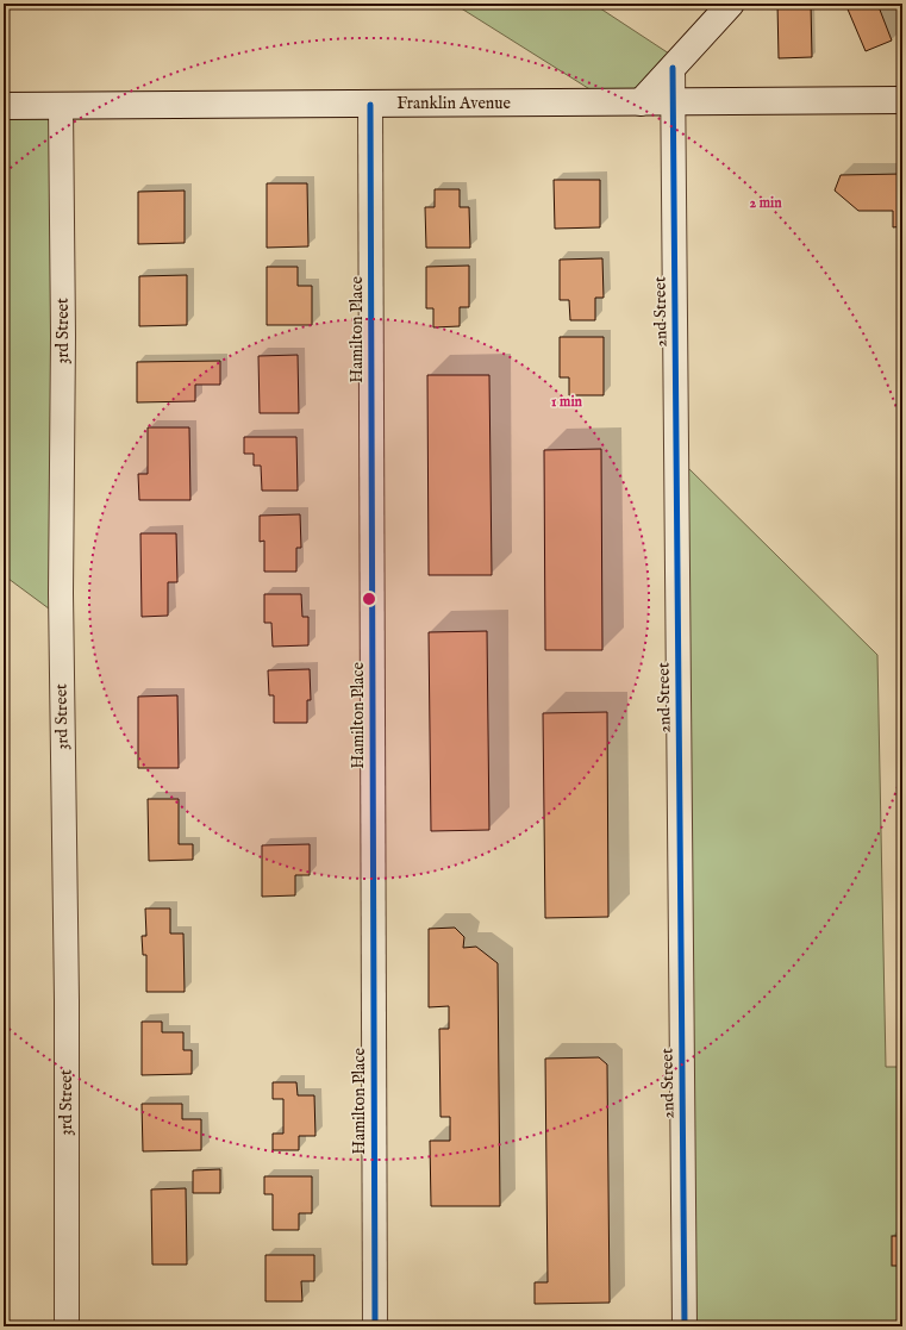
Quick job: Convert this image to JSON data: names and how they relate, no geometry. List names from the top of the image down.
{
  "streets": {
    "main road": ["Franklin Avenue"],
    "street": ["2nd Street", "Hamilton Place", "3rd Street"]
  },
  "crossings": [
    ["Franklin Avenue", "2nd Street"],
    ["Franklin Avenue", "Hamilton Place"],
    ["Franklin Avenue", "3rd Street"]
  ],
  "rings": ["2 min", "1 min"]
}
